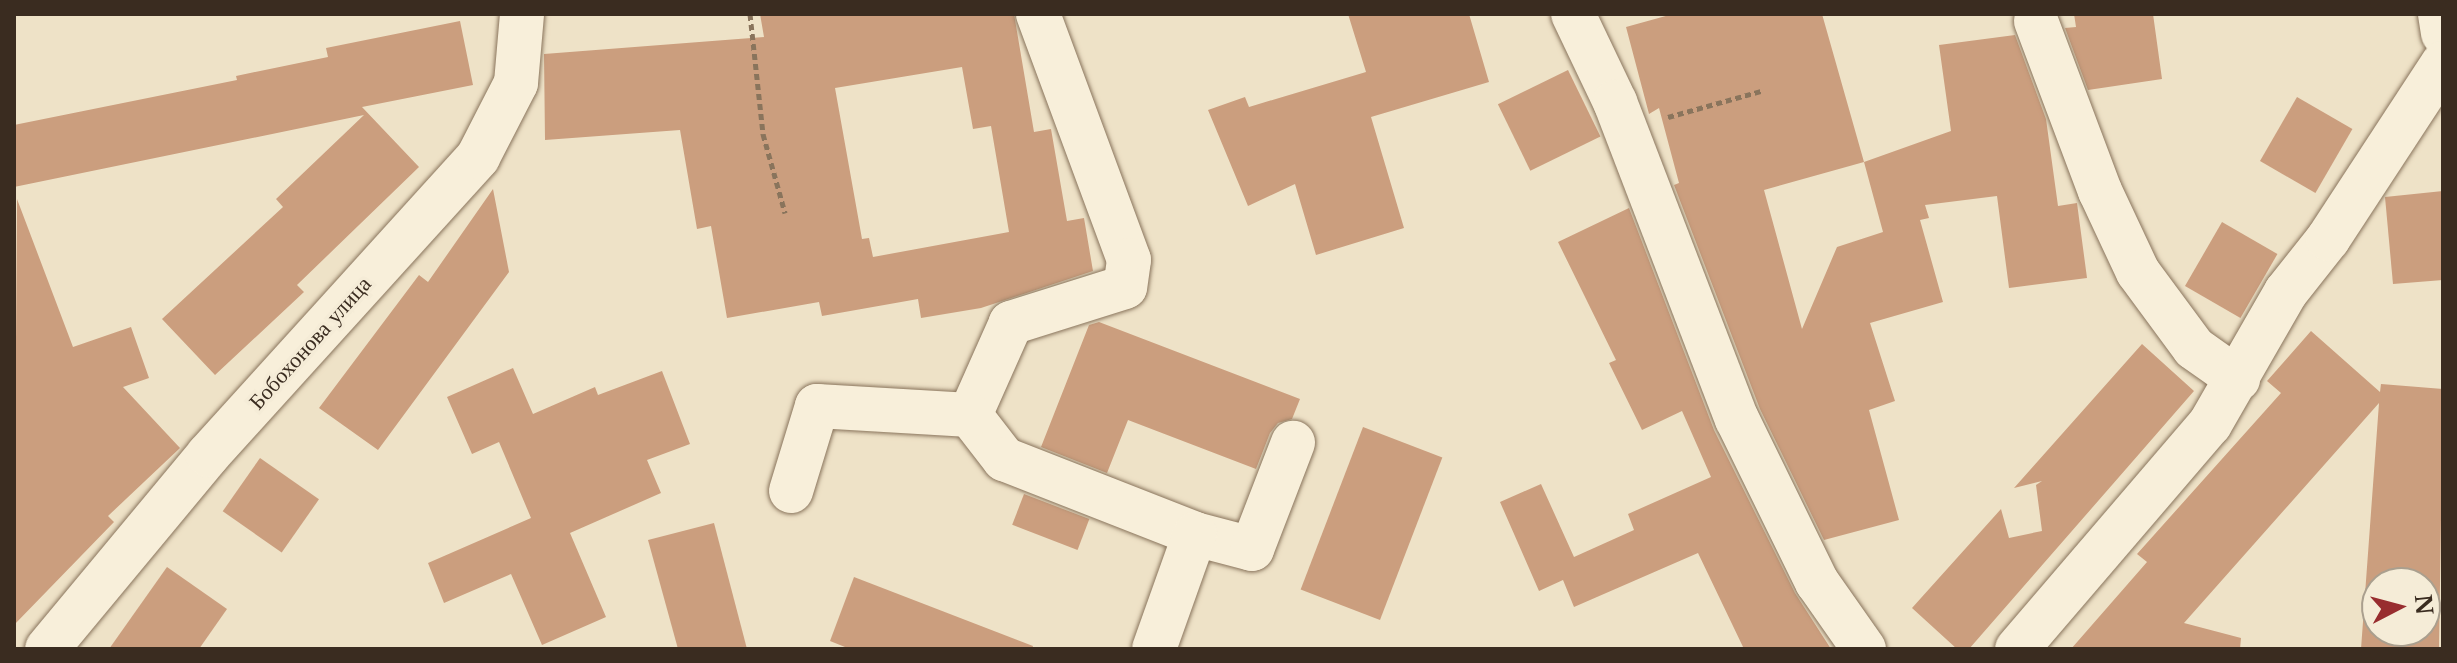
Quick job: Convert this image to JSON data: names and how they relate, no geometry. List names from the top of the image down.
{
  "streets": {
    "street": ["Бобохонова улица"]
  },
  "north": "right"
}
